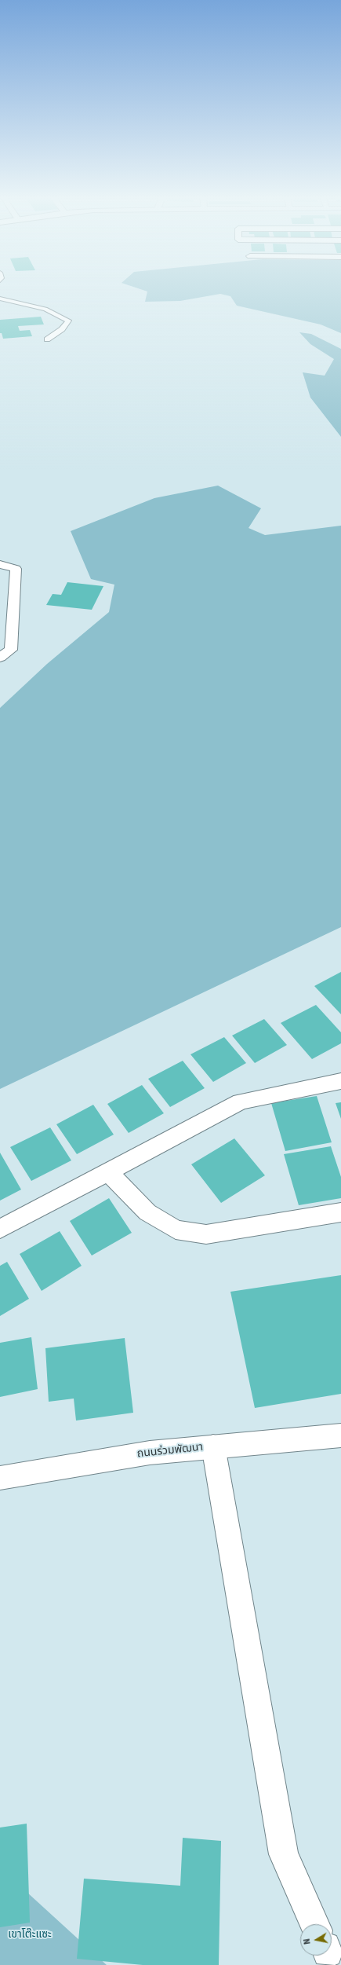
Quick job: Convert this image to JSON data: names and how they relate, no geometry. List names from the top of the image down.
{
  "streets": {
    "street": ["ถนนร่วมพัฒนา"]
  },
  "parks": ["เขาโต๊ะแซะ"],
  "north": "left"
}
